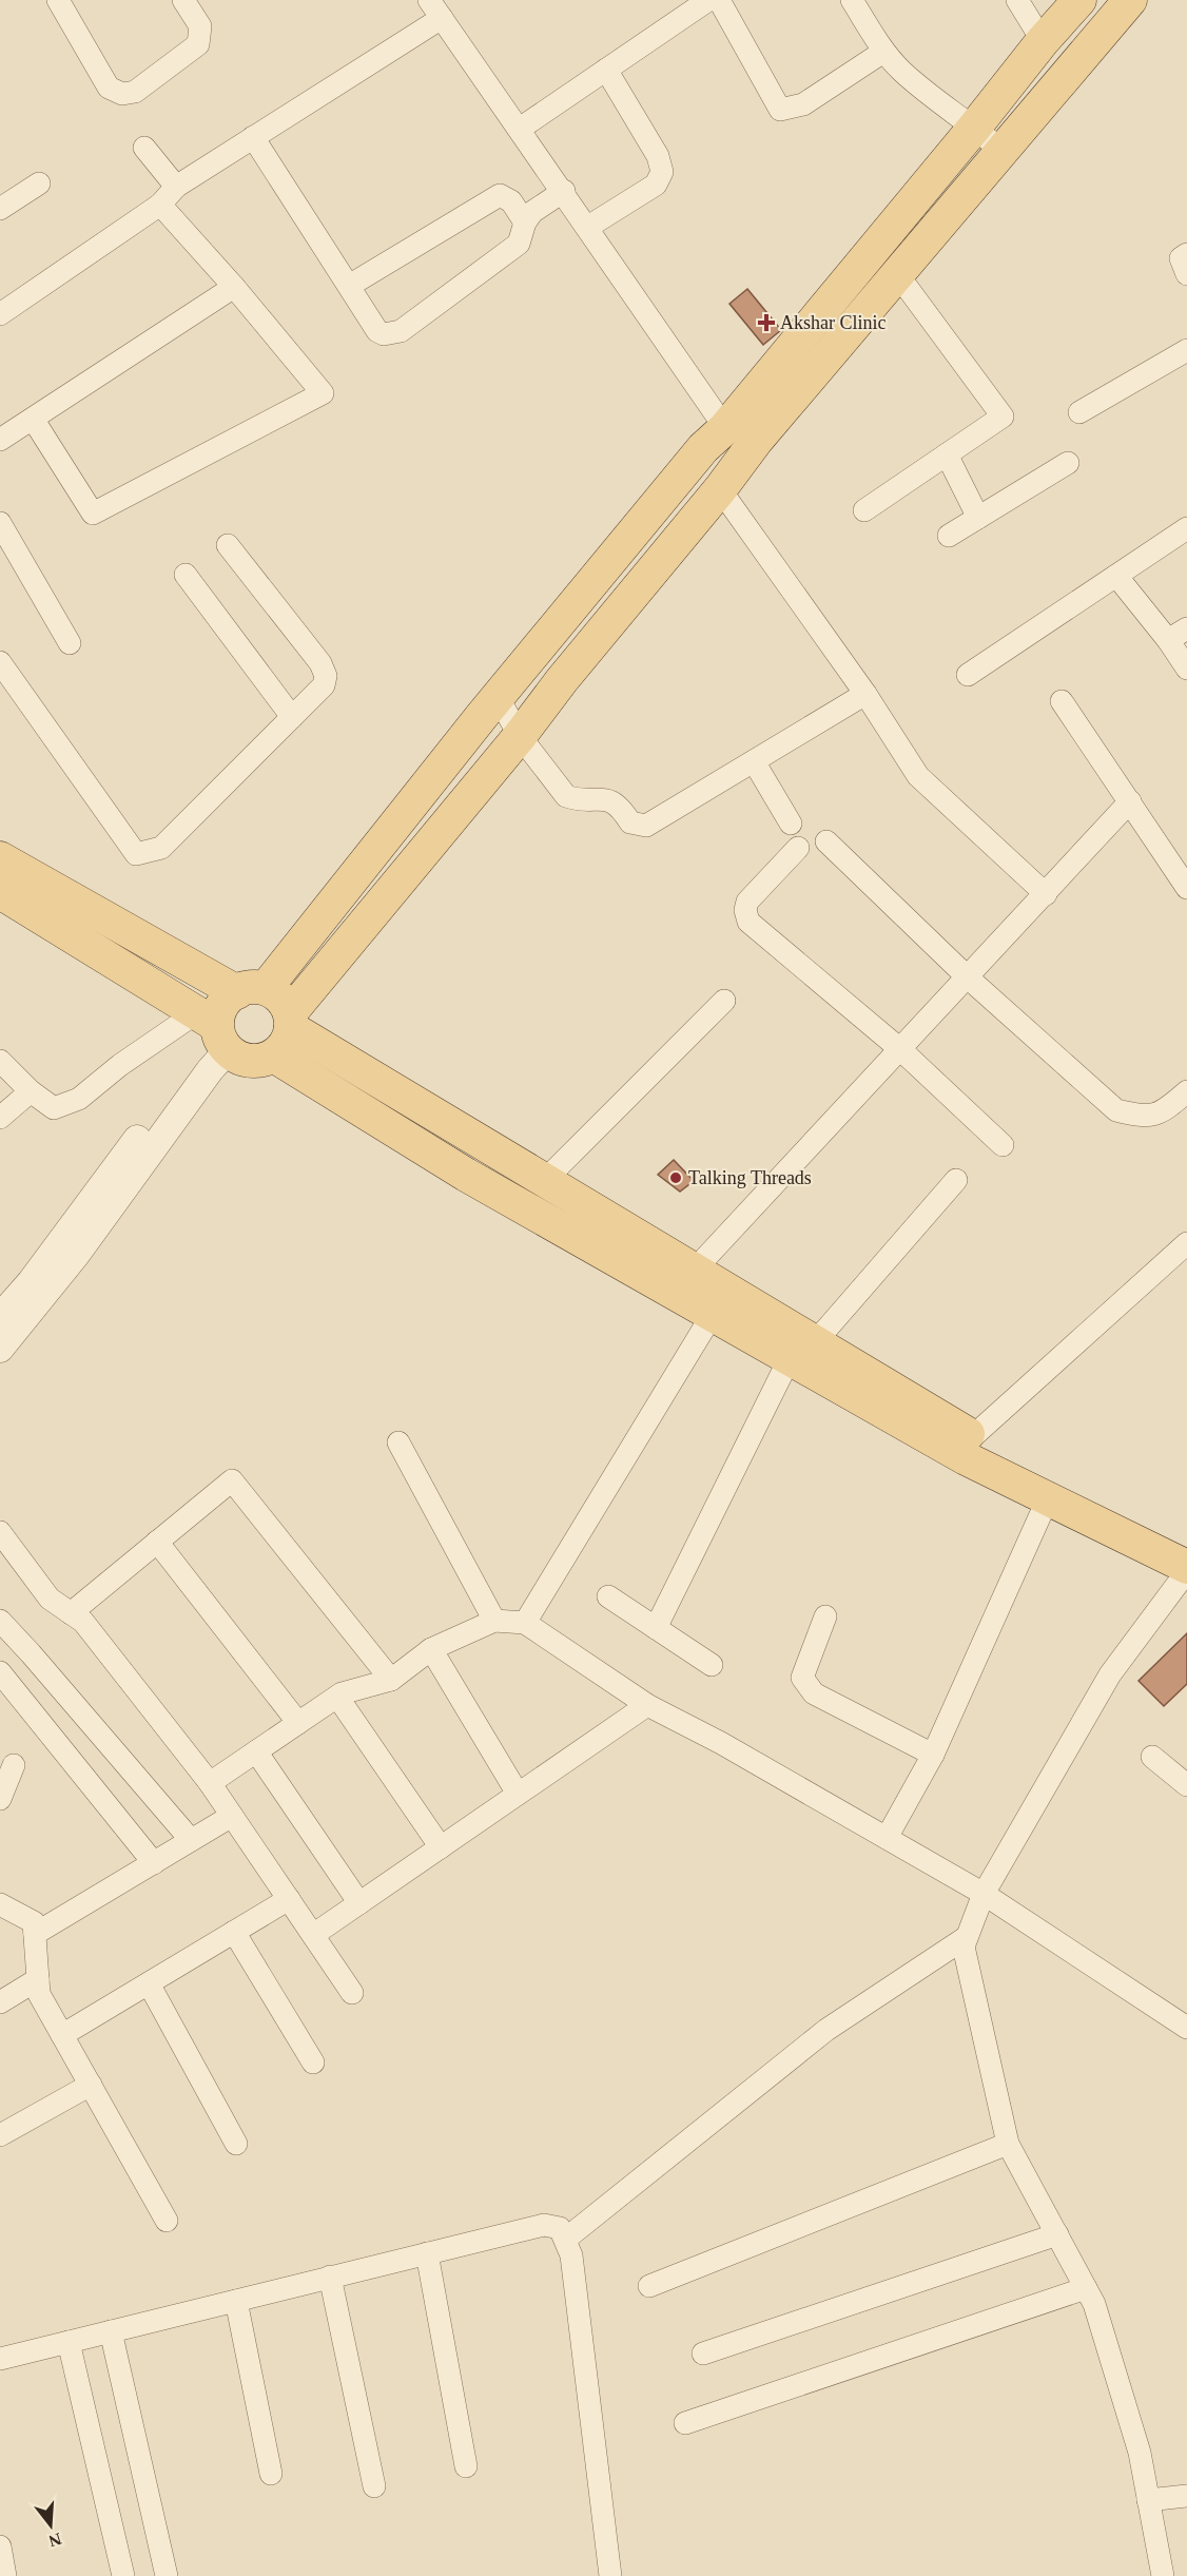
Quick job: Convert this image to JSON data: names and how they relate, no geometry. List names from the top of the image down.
{
  "places": {
    "health": ["Akshar Clinic"],
    "other": ["Talking Threads"]
  },
  "north": "bottom"
}
